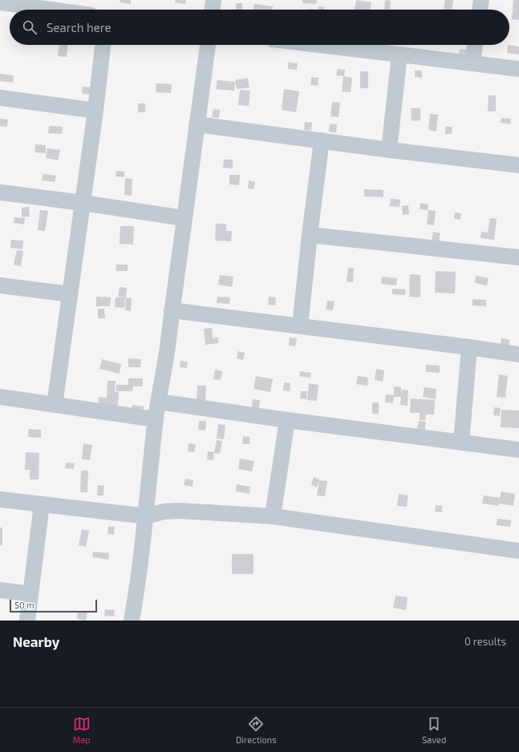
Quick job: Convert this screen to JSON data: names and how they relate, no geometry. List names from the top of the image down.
{
  "scale_bar": "50 m",
  "page": {
    "search": "Search here",
    "scale": "50 m",
    "heading": ["Nearby", "0 results"],
    "nav": ["Map", "Directions", "Saved"]
  }
}
